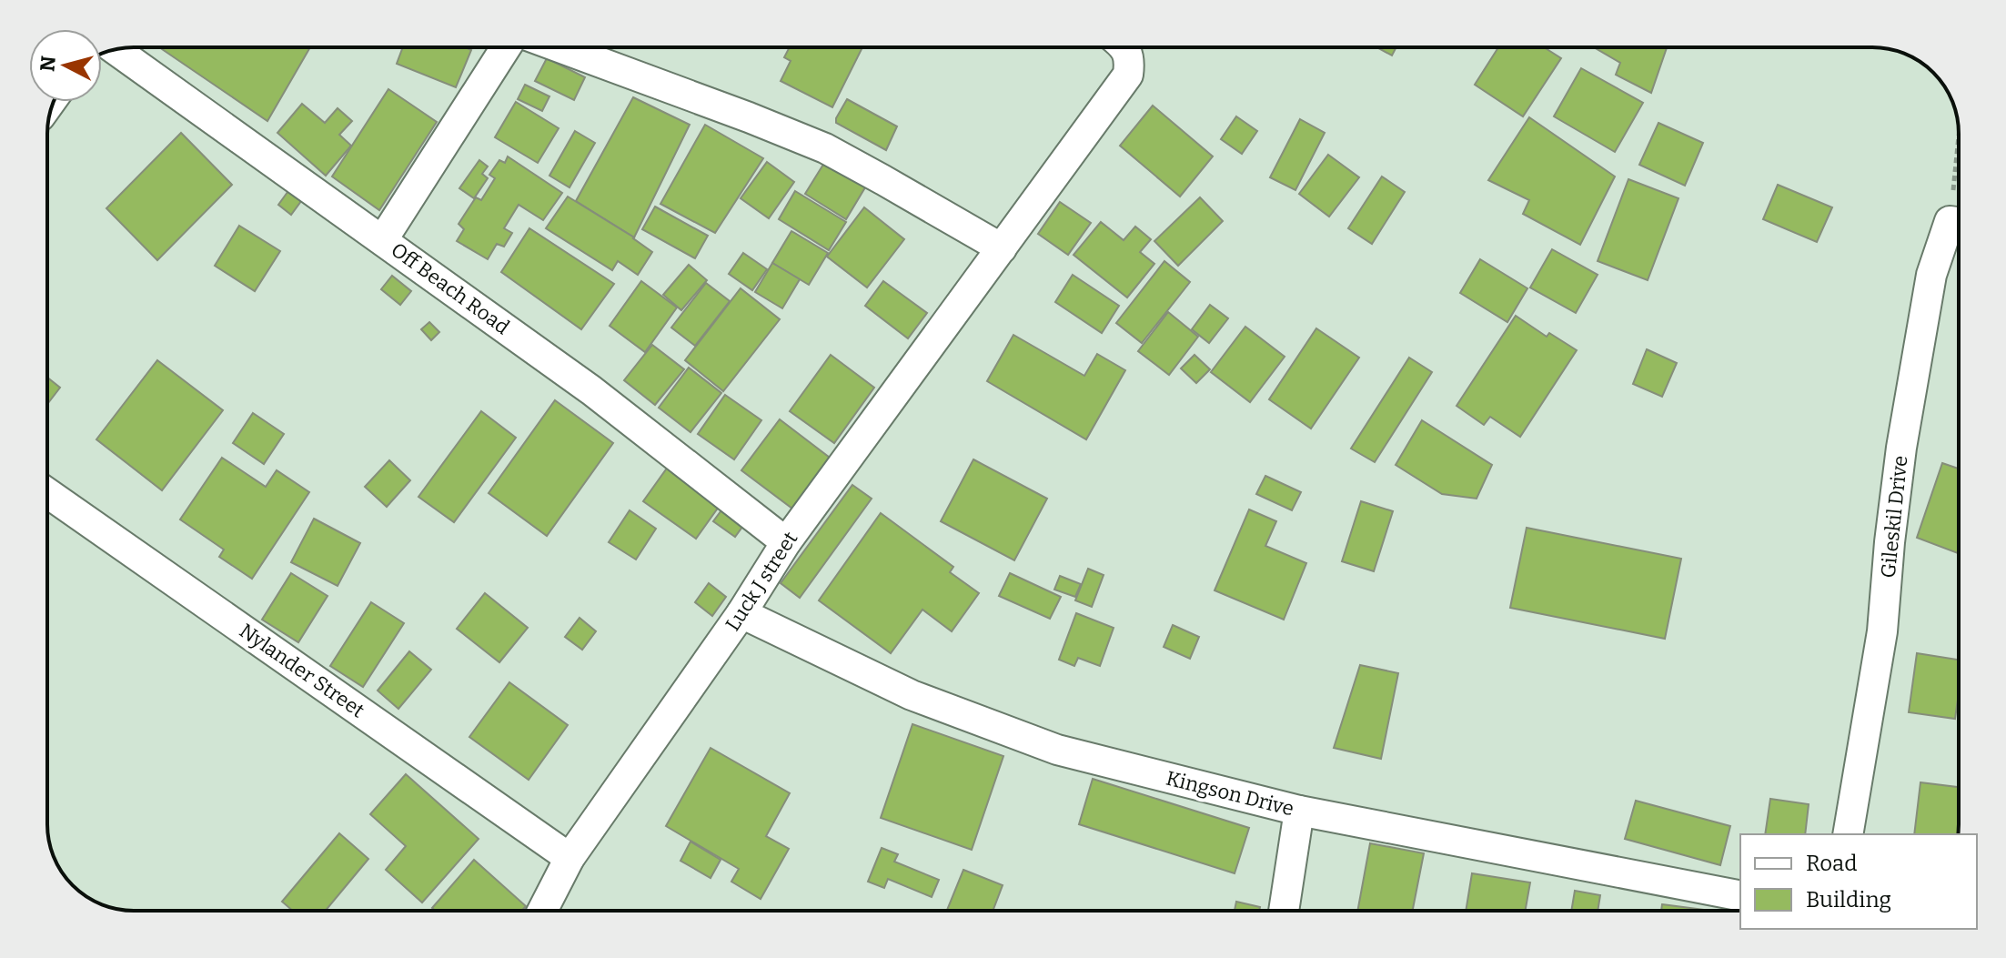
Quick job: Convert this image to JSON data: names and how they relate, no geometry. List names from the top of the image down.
{
  "streets": {
    "street": [
      "Off Beach Road",
      "Gileskil Drive",
      "Luck J street",
      "Nylander Street",
      "Kingson Drive"
    ]
  },
  "crossings": [
    ["Off Beach Road", "Luck J street"],
    ["Luck J street", "Nylander Street"],
    ["Luck J street", "Kingson Drive"]
  ],
  "legend": ["Road", "Building"],
  "north": "left"
}
